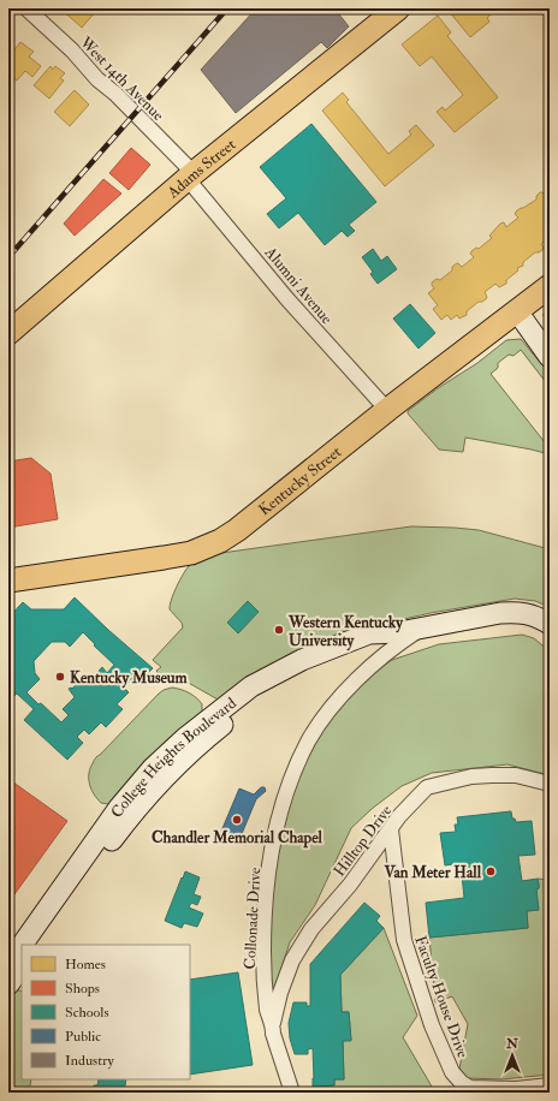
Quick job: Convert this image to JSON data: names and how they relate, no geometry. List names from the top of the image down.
{
  "streets": {
    "main road": ["Adams Street", "Kentucky Street"],
    "street": [
      "West 14th Avenue",
      "Alumni Avenue",
      "College Heights Boulevard",
      "Hilltop Drive",
      "Collonade Drive",
      "Faculty House Drive"
    ]
  },
  "crossings": [
    ["West 14th Avenue", "Adams Street"],
    ["West 14th Avenue", "Alumni Avenue"],
    ["Adams Street", "Alumni Avenue"],
    ["Alumni Avenue", "Kentucky Street"],
    ["College Heights Boulevard", "Collonade Drive"],
    ["Hilltop Drive", "Collonade Drive"],
    ["Hilltop Drive", "Faculty House Drive"]
  ],
  "places": [
    "Western Kentucky University",
    "Kentucky Museum",
    "Chandler Memorial Chapel",
    "Van Meter Hall"
  ],
  "legend": [
    "Homes",
    "Shops",
    "Schools",
    "Public",
    "Industry"
  ],
  "north": "top"
}
